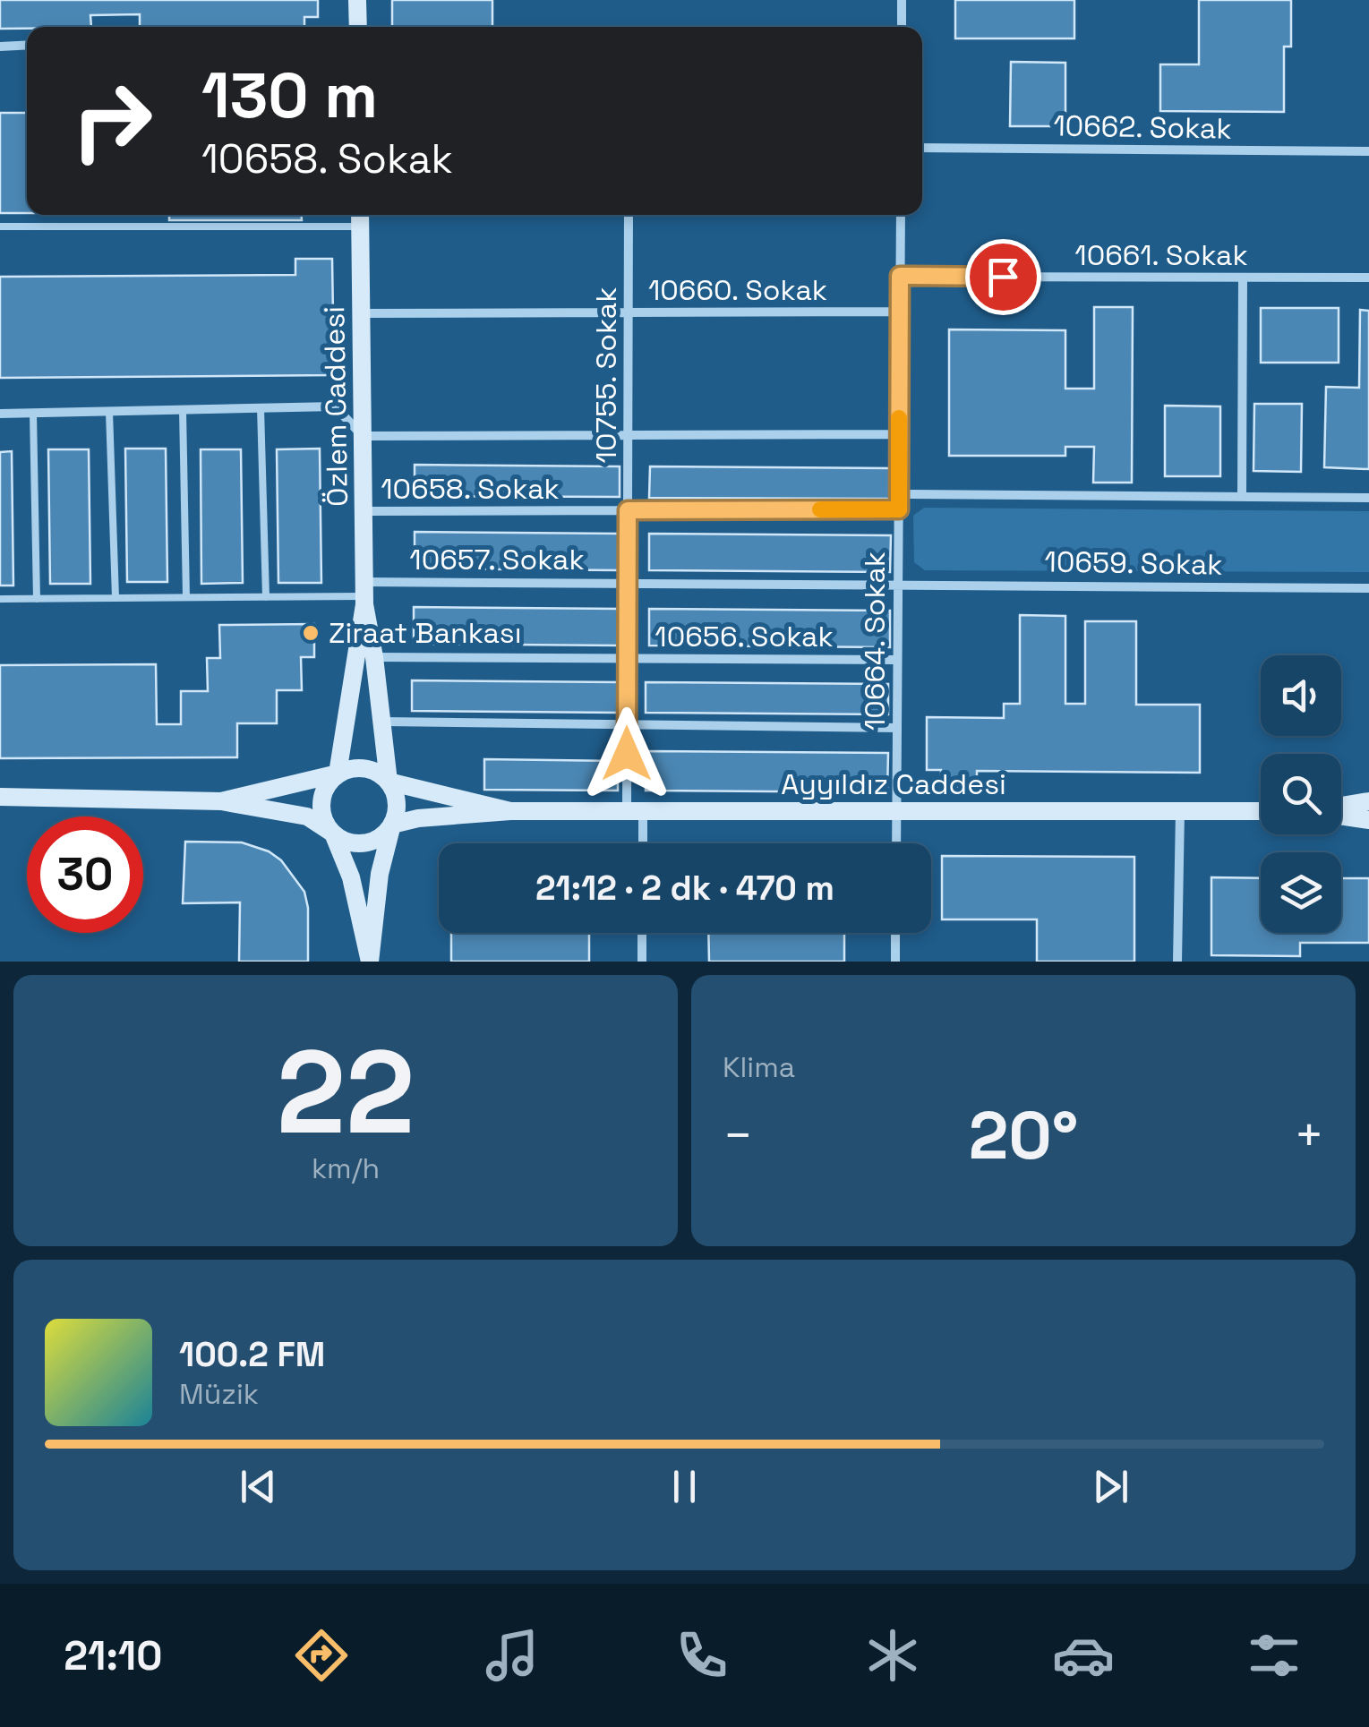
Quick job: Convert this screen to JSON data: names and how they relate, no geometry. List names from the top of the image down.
{
  "streets": {
    "street": [
      "10662. Sokak",
      "10661. Sokak",
      "10660. Sokak",
      "10755. Sokak",
      "Özlem Caddesi",
      "10658. Sokak",
      "10657. Sokak",
      "10659. Sokak",
      "10656. Sokak",
      "10664. Sokak",
      "Ayyıldız Caddesi"
    ]
  },
  "crossings": [
    ["10661. Sokak", "10664. Sokak"],
    ["10660. Sokak", "10755. Sokak"],
    ["10660. Sokak", "Özlem Caddesi"],
    ["10660. Sokak", "10664. Sokak"],
    ["10755. Sokak", "10658. Sokak"],
    ["10755. Sokak", "10657. Sokak"],
    ["10755. Sokak", "10656. Sokak"],
    ["10755. Sokak", "Ayyıldız Caddesi"],
    ["Özlem Caddesi", "10658. Sokak"],
    ["Özlem Caddesi", "10657. Sokak"],
    ["Özlem Caddesi", "10656. Sokak"],
    ["Özlem Caddesi", "Ayyıldız Caddesi"],
    ["10658. Sokak", "10664. Sokak"],
    ["10657. Sokak", "10659. Sokak"],
    ["10657. Sokak", "10664. Sokak"],
    ["10659. Sokak", "10664. Sokak"],
    ["10656. Sokak", "10664. Sokak"],
    ["10664. Sokak", "Ayyıldız Caddesi"]
  ],
  "places": ["Ziraat Bankası"],
  "page": {
    "turn": ["130 m", "10658. Sokak"],
    "limit": "30",
    "trip": "21:12 · 2 dk · 470 m",
    "tile": [
      ["22", "km/h"],
      "Klima"
    ],
    "heat": ["−", "20°", "+"],
    "song": ["100.2 FM", "Müzik"],
    "tabs": "21:10"
  }
}
